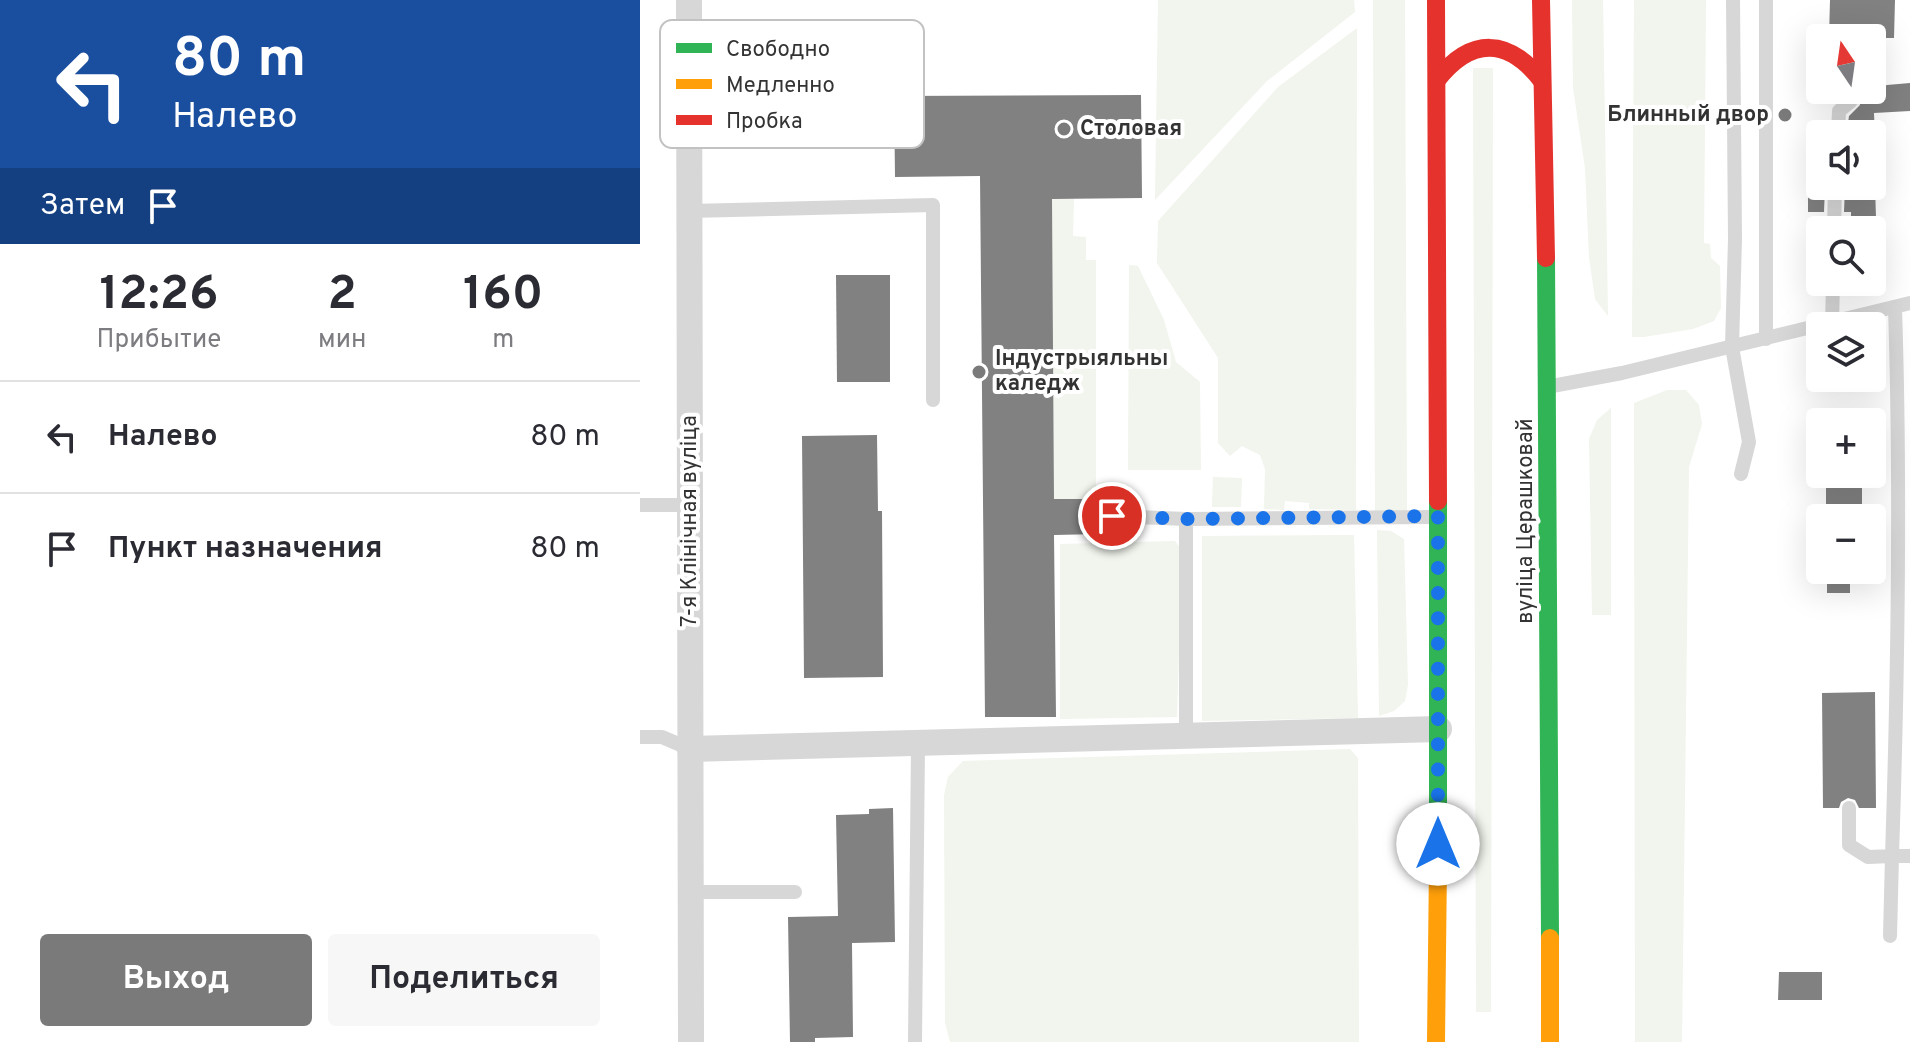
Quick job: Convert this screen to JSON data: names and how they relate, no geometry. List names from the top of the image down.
{
  "streets": {
    "main road": ["вуліца Церашковай"],
    "street": ["7-я Клінічная вуліца"]
  },
  "places": ["Блинный двор", "Столовая", "Індустрыяльны каледж"],
  "legend": ["Свободно", "Медленно", "Пробка"],
  "north": "top",
  "page": {
    "turn": ["80 m", "Налево"],
    "map_buttons": ["+", "−"],
    "then": "Затем",
    "eta": [
      "12:26",
      "Прибытие",
      "2",
      "мин",
      "160",
      "m"
    ],
    "list": [
      {
        "name": "Налево",
        "value": "80 m"
      },
      {
        "name": "Пункт назначения",
        "value": "80 m"
      }
    ],
    "buttons": ["Выход", "Поделиться"]
  }
}
